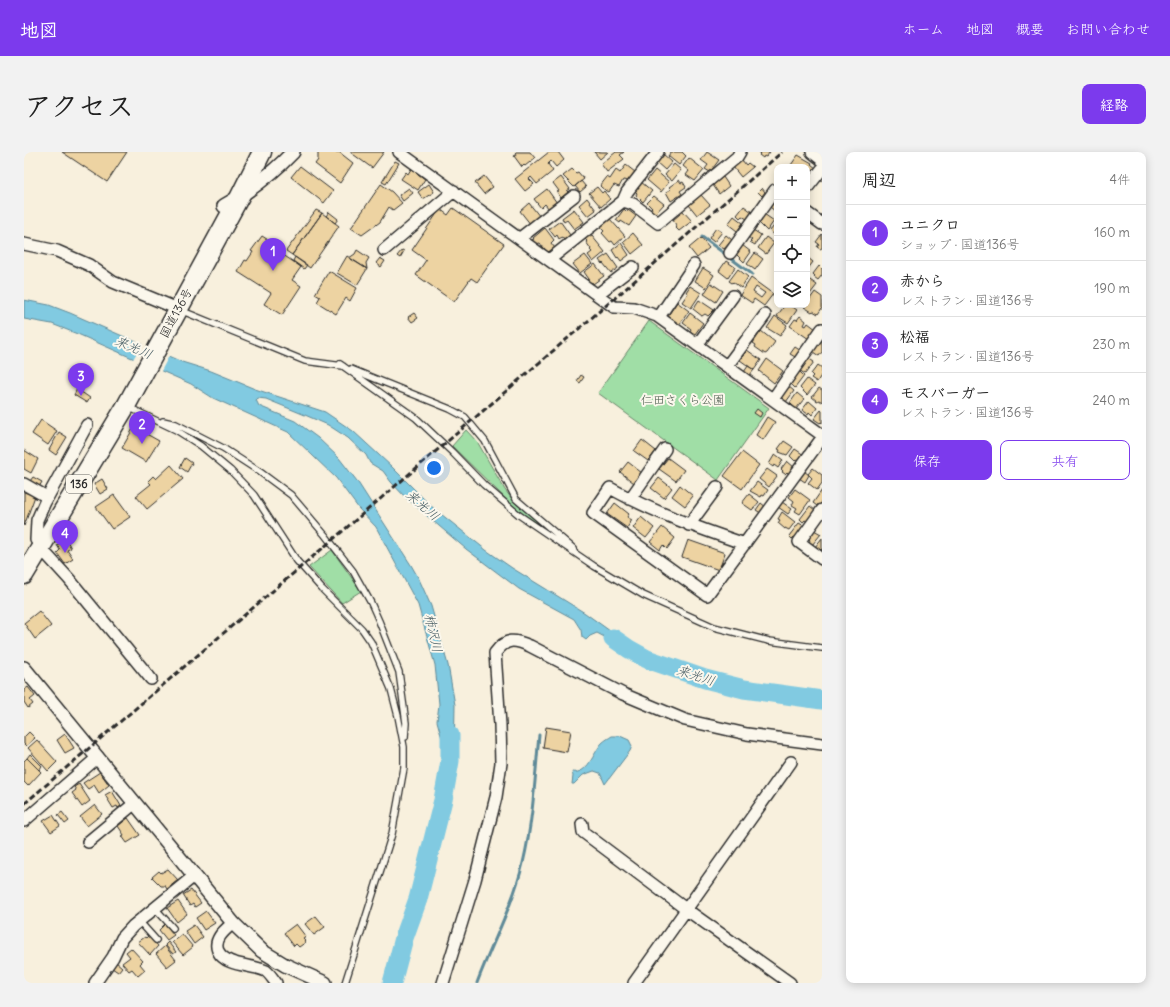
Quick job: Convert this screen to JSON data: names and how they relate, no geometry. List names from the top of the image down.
{
  "streets": {
    "highway": ["国道136号", "136"]
  },
  "water": ["来光川", "柿沢川"],
  "parks": ["仁田さくら公園"],
  "page": {
    "header": "地図",
    "nav": [
      "ホーム",
      "地図",
      "概要",
      "お問い合わせ"
    ],
    "title": "アクセス",
    "buttons": [
      "経路",
      ["保存", "共有"]
    ],
    "heading": ["周辺", "4件"],
    "map_buttons": ["+", "−"],
    "list": [
      {
        "mark": "1",
        "name": "ユニクロ",
        "note": "ショップ · 国道136号",
        "value": "160 m"
      },
      {
        "mark": "2",
        "name": "赤から",
        "note": "レストラン · 国道136号",
        "value": "190 m"
      },
      {
        "mark": "3",
        "name": "松福",
        "note": "レストラン · 国道136号",
        "value": "230 m"
      },
      {
        "mark": "4",
        "name": "モスバーガー",
        "note": "レストラン · 国道136号",
        "value": "240 m"
      }
    ],
    "pins": [
      "1",
      "3",
      "2",
      "4"
    ]
  }
}
